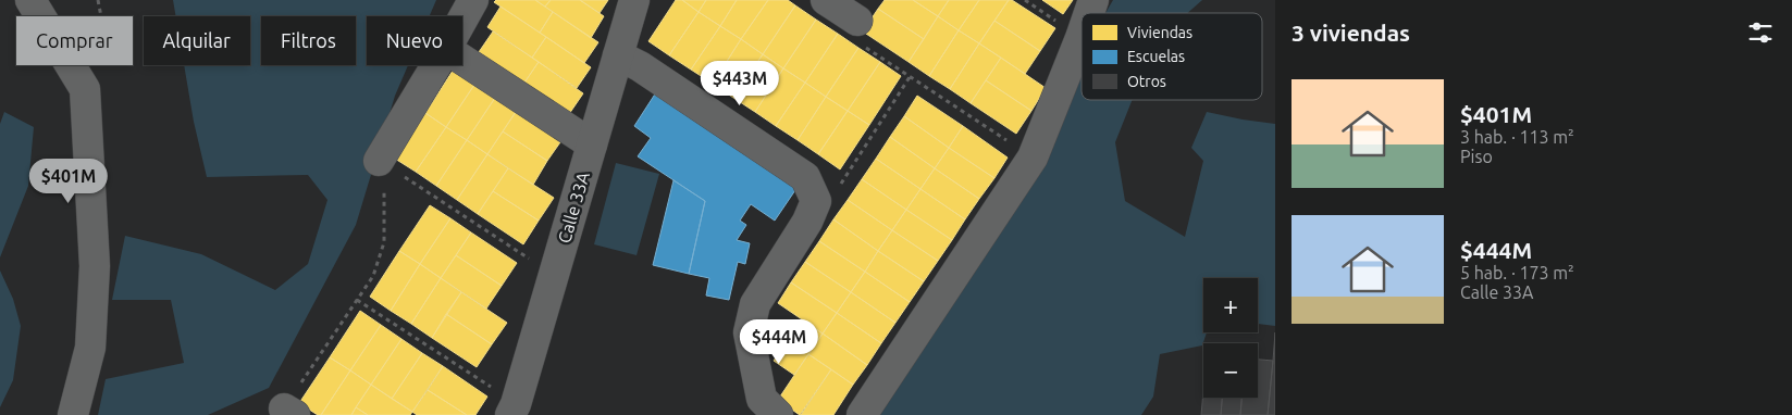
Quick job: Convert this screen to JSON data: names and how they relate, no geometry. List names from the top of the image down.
{
  "streets": {
    "street": ["Calle 33A"]
  },
  "legend": ["Viviendas", "Escuelas", "Otros"],
  "page": {
    "heading": "3 viviendas",
    "chip": [
      "Comprar",
      "Alquilar",
      "Filtros",
      "Nuevo"
    ],
    "price": ["$443M", "$401M", "$444M"],
    "list": [
      {
        "name": "$401M",
        "note": "3 hab. · 113 m² · Piso"
      },
      {
        "name": "$444M",
        "note": "5 hab. · 173 m² · Calle 33A"
      }
    ],
    "map_buttons": ["+", "−"]
  }
}
